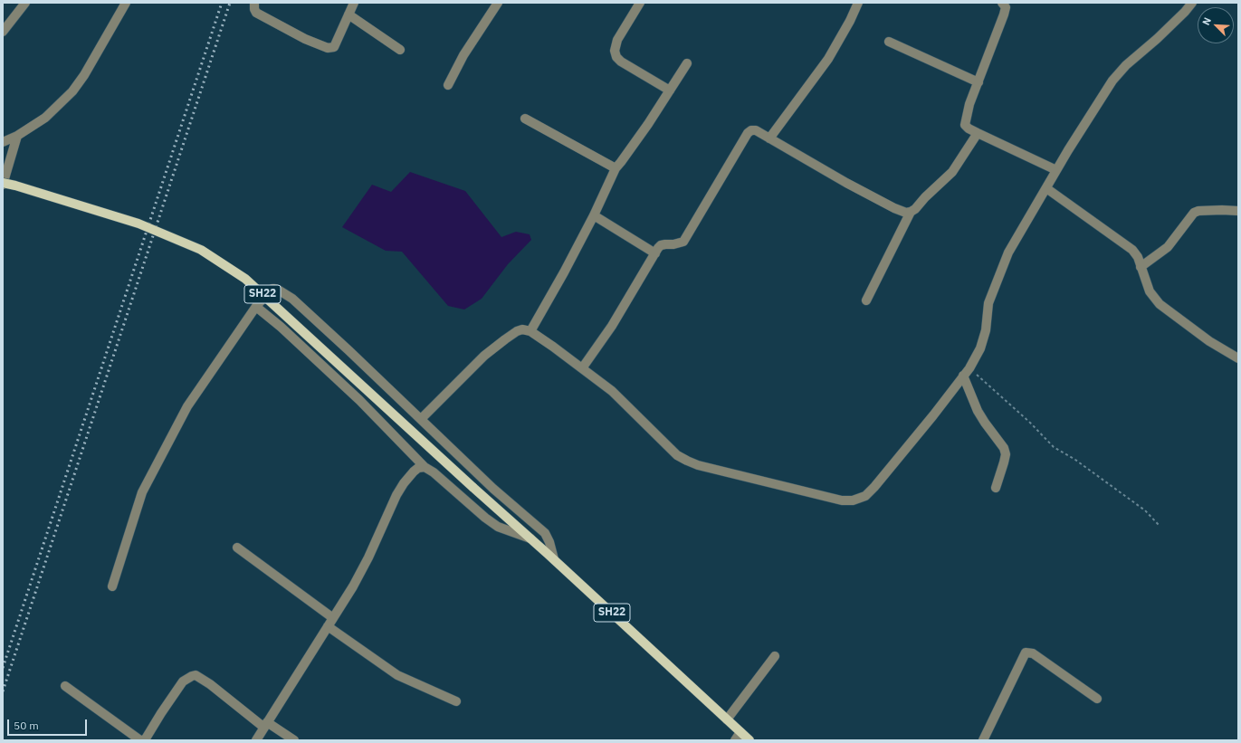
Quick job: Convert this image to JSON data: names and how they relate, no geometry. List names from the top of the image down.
{
  "streets": {
    "main road": ["SH22"]
  },
  "scale_bar": "50 m",
  "north": "top left"
}
